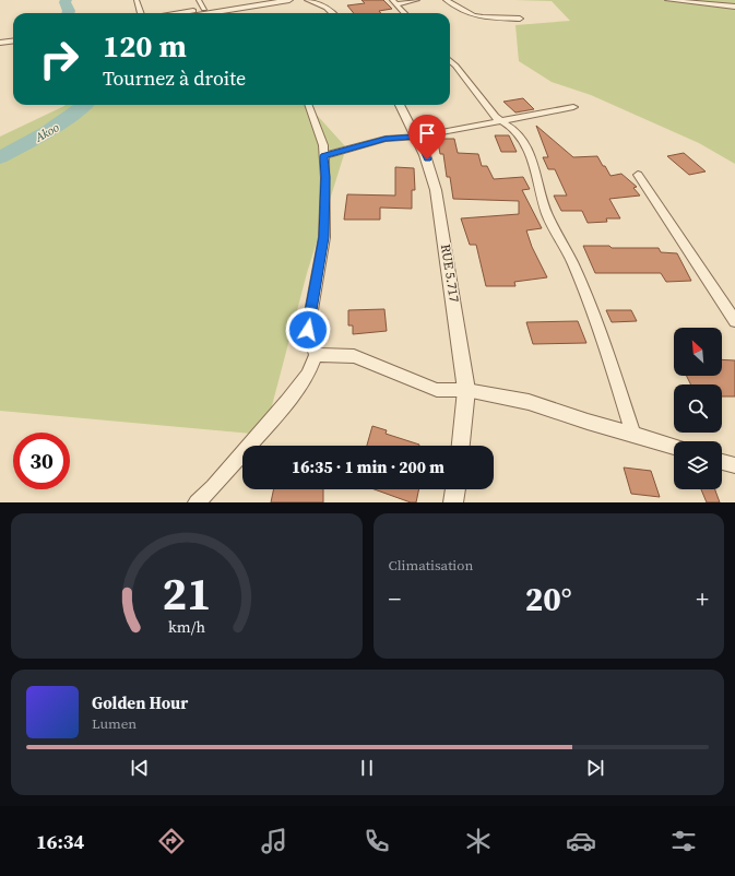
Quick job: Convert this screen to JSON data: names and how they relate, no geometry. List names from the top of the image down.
{
  "streets": {
    "street": ["RUE 5.717"]
  },
  "water": ["Akoo"],
  "north": "top left",
  "page": {
    "turn": ["120 m", "Tournez à droite"],
    "limit": "30",
    "trip": "16:35 · 1 min · 200 m",
    "tile": "Climatisation",
    "heat": ["−", "20°", "+"],
    "song": ["Golden Hour", "Lumen"],
    "tabs": "16:34",
    "gauge": ["21", "km/h"]
  }
}
